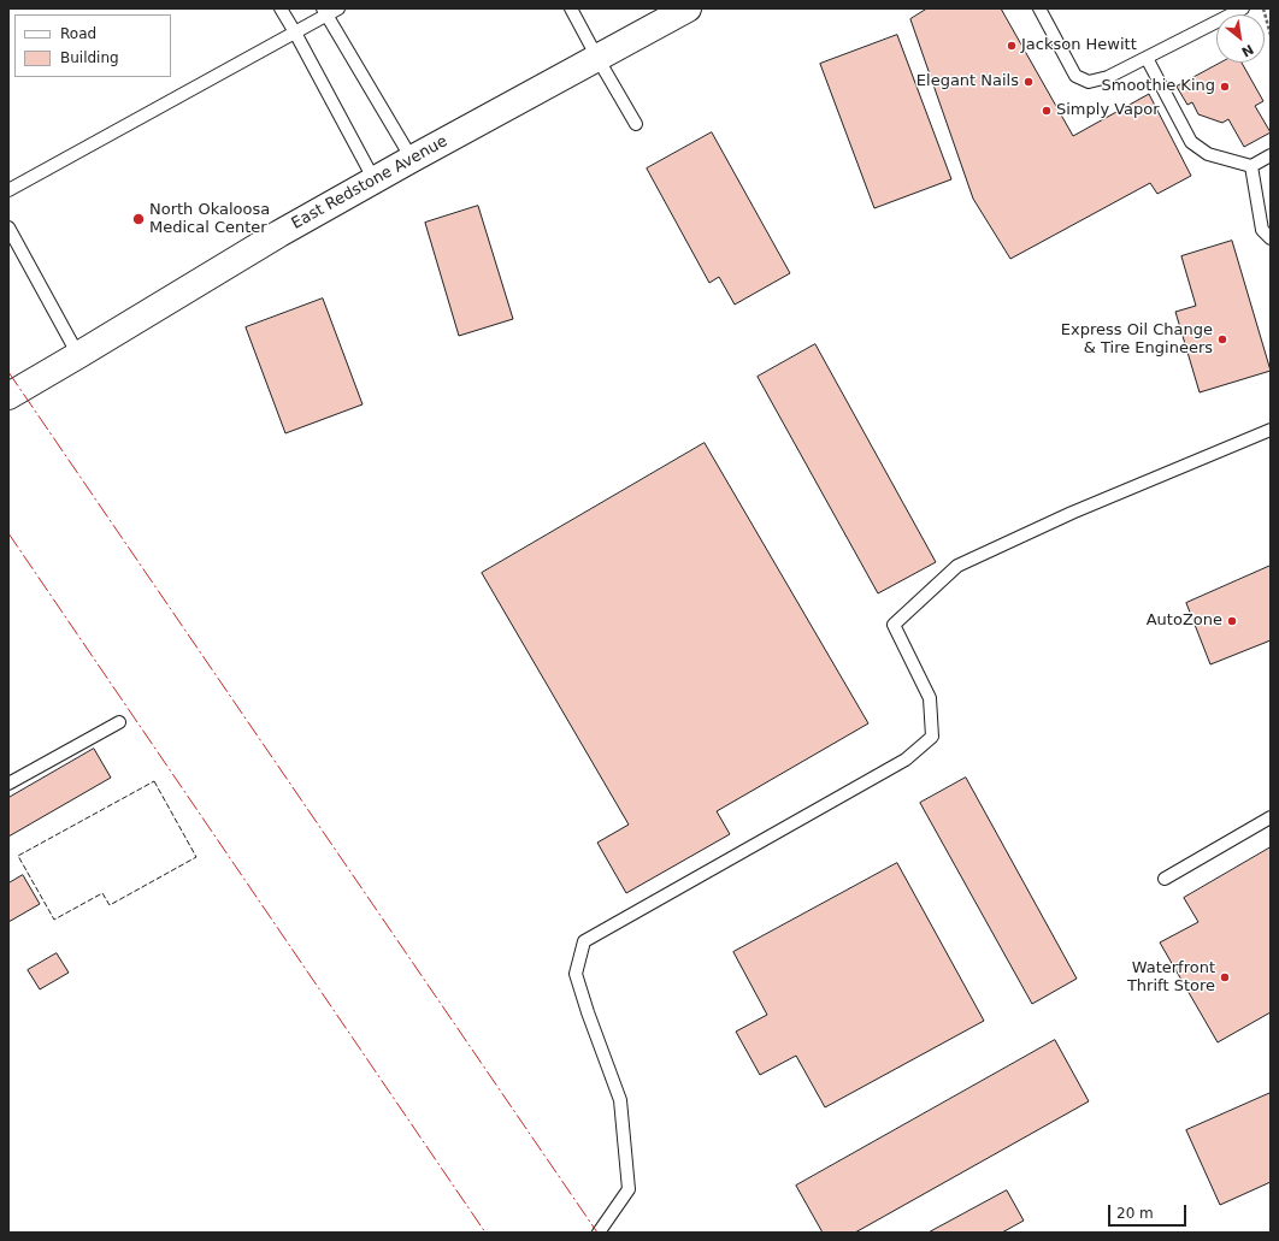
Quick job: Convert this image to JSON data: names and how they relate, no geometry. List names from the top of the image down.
{
  "streets": {
    "street": ["East Redstone Avenue"]
  },
  "places": [
    "Jackson Hewitt",
    "Elegant Nails",
    "Smoothie King",
    "Simply Vapor",
    "North Okaloosa Medical Center",
    "Express Oil Change & Tire Engineers",
    "AutoZone",
    "Waterfront Thrift Store"
  ],
  "legend": ["Road", "Building"],
  "scale_bar": "20 m",
  "north": "bottom right"
}
